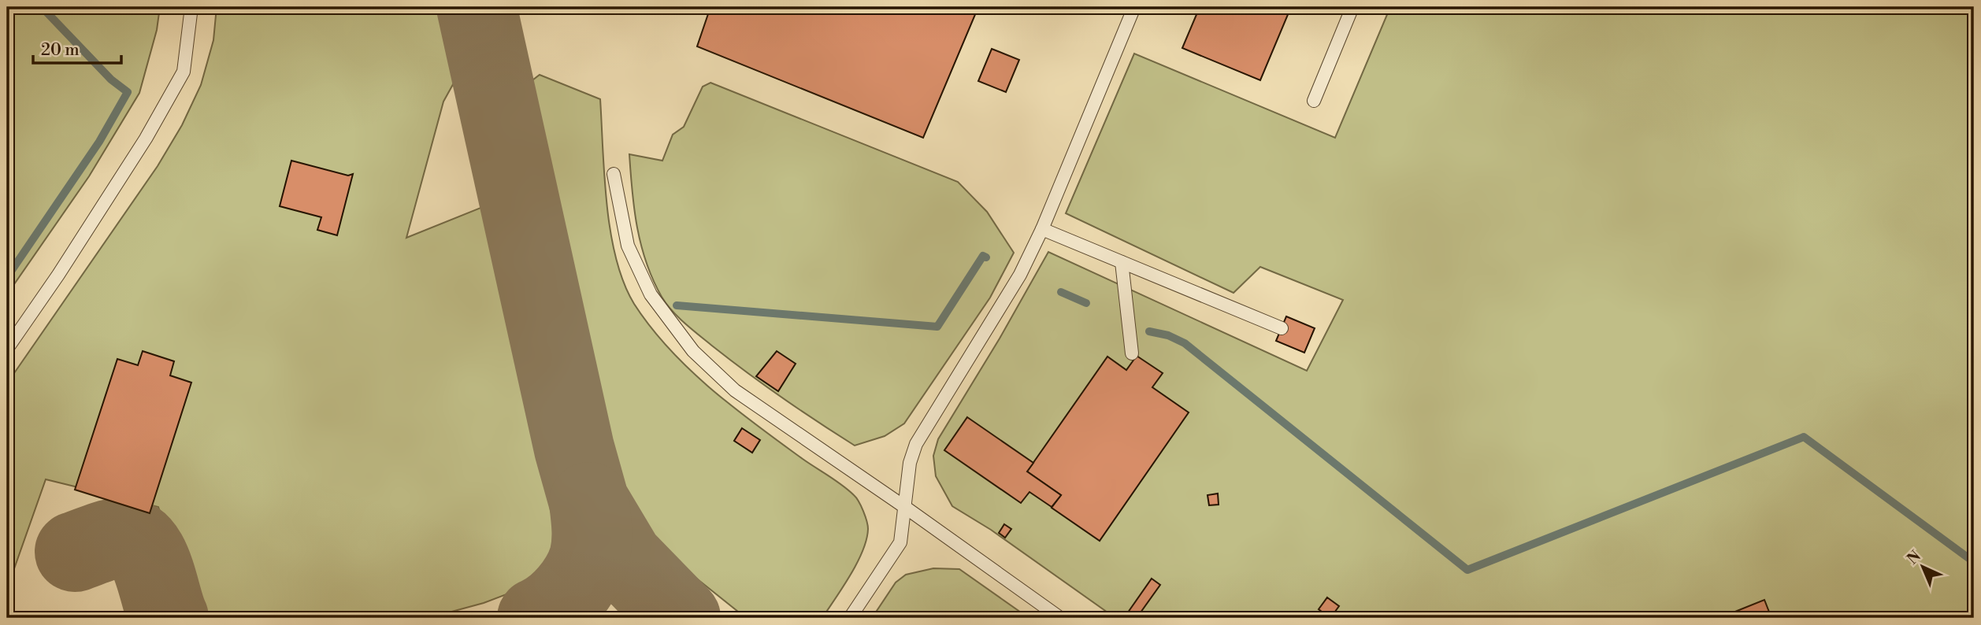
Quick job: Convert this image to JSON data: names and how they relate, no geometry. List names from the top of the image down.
{
  "scale_bar": "20 m",
  "north": "top left"
}
